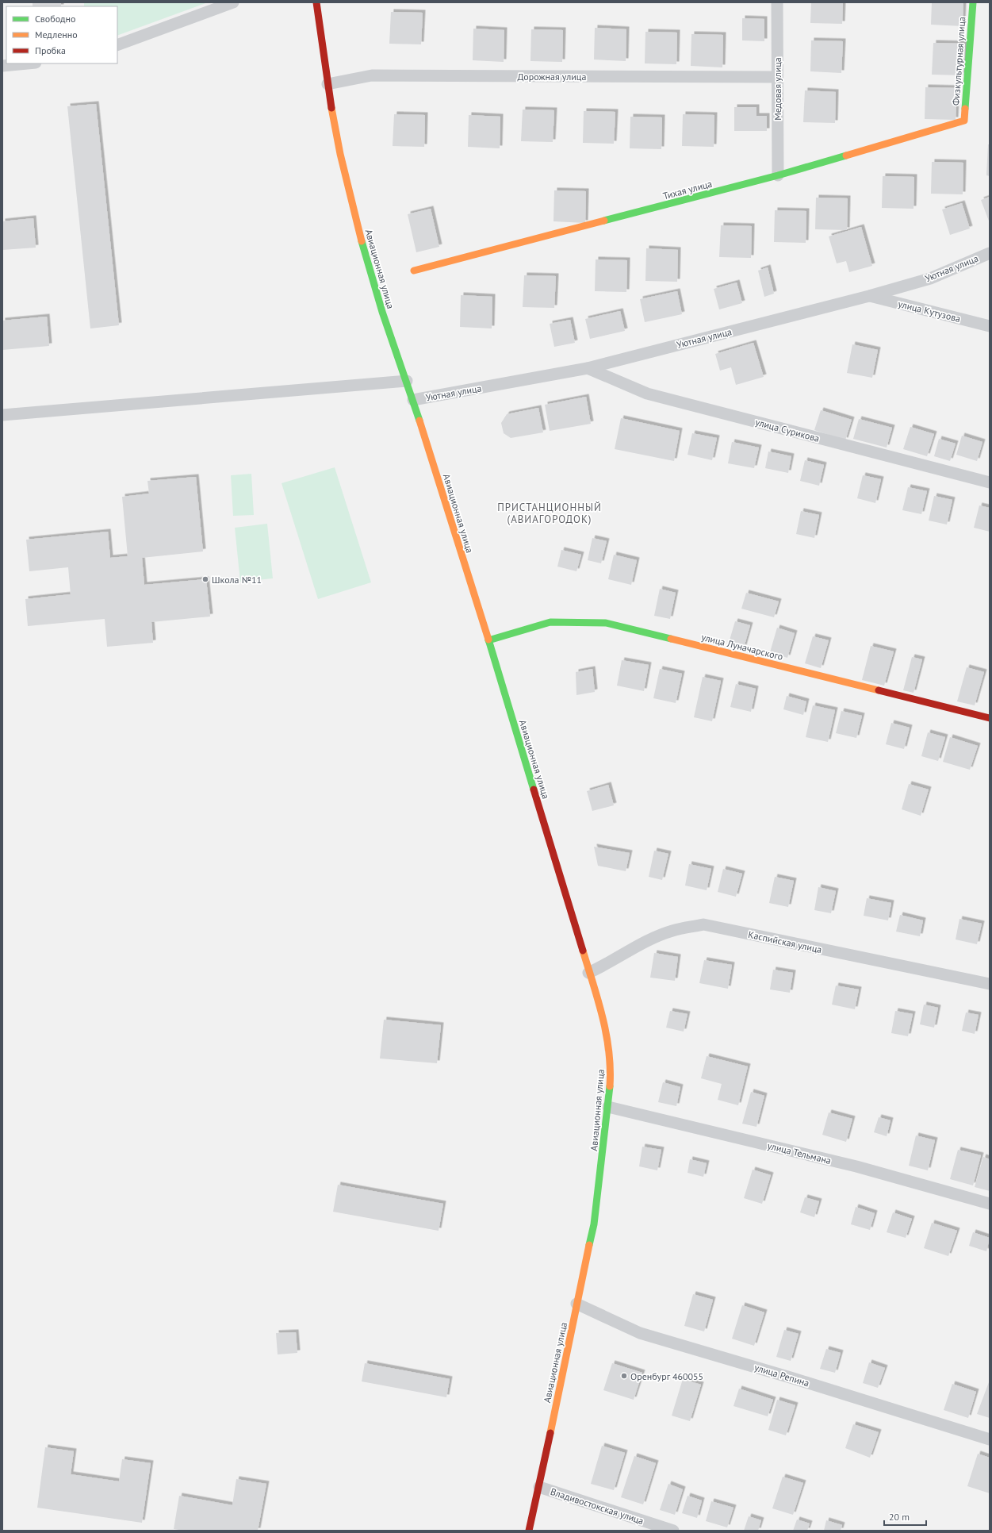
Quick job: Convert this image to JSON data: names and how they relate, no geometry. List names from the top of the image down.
{
  "streets": {
    "street": [
      "Физкультурная улица",
      "Дорожная улица",
      "Медовая улица",
      "Тихая улица",
      "Уютная улица",
      "Авиационная улица",
      "улица Кутузова",
      "улица Сурикова",
      "улица Луначарского",
      "Каспийская улица",
      "улица Тельмана",
      "улица Репина",
      "Владивостокская улица"
    ]
  },
  "crossings": [
    ["Физкультурная улица", "Тихая улица"],
    ["Дорожная улица", "Медовая улица"],
    ["Дорожная улица", "Авиационная улица"],
    ["Медовая улица", "Тихая улица"],
    ["Уютная улица", "Авиационная улица"],
    ["Уютная улица", "улица Кутузова"],
    ["Уютная улица", "улица Сурикова"],
    ["Авиационная улица", "улица Луначарского"],
    ["Авиационная улица", "Каспийская улица"],
    ["Авиационная улица", "улица Тельмана"],
    ["Авиационная улица", "улица Репина"],
    ["Авиационная улица", "Владивостокская улица"]
  ],
  "districts": ["ПРИСТАНЦИОННЫЙ (АВИАГОРОДОК)"],
  "places": ["Школа №11", "Оренбург 460055"],
  "legend": ["Свободно", "Медленно", "Пробка"],
  "scale_bar": "20 m"
}
